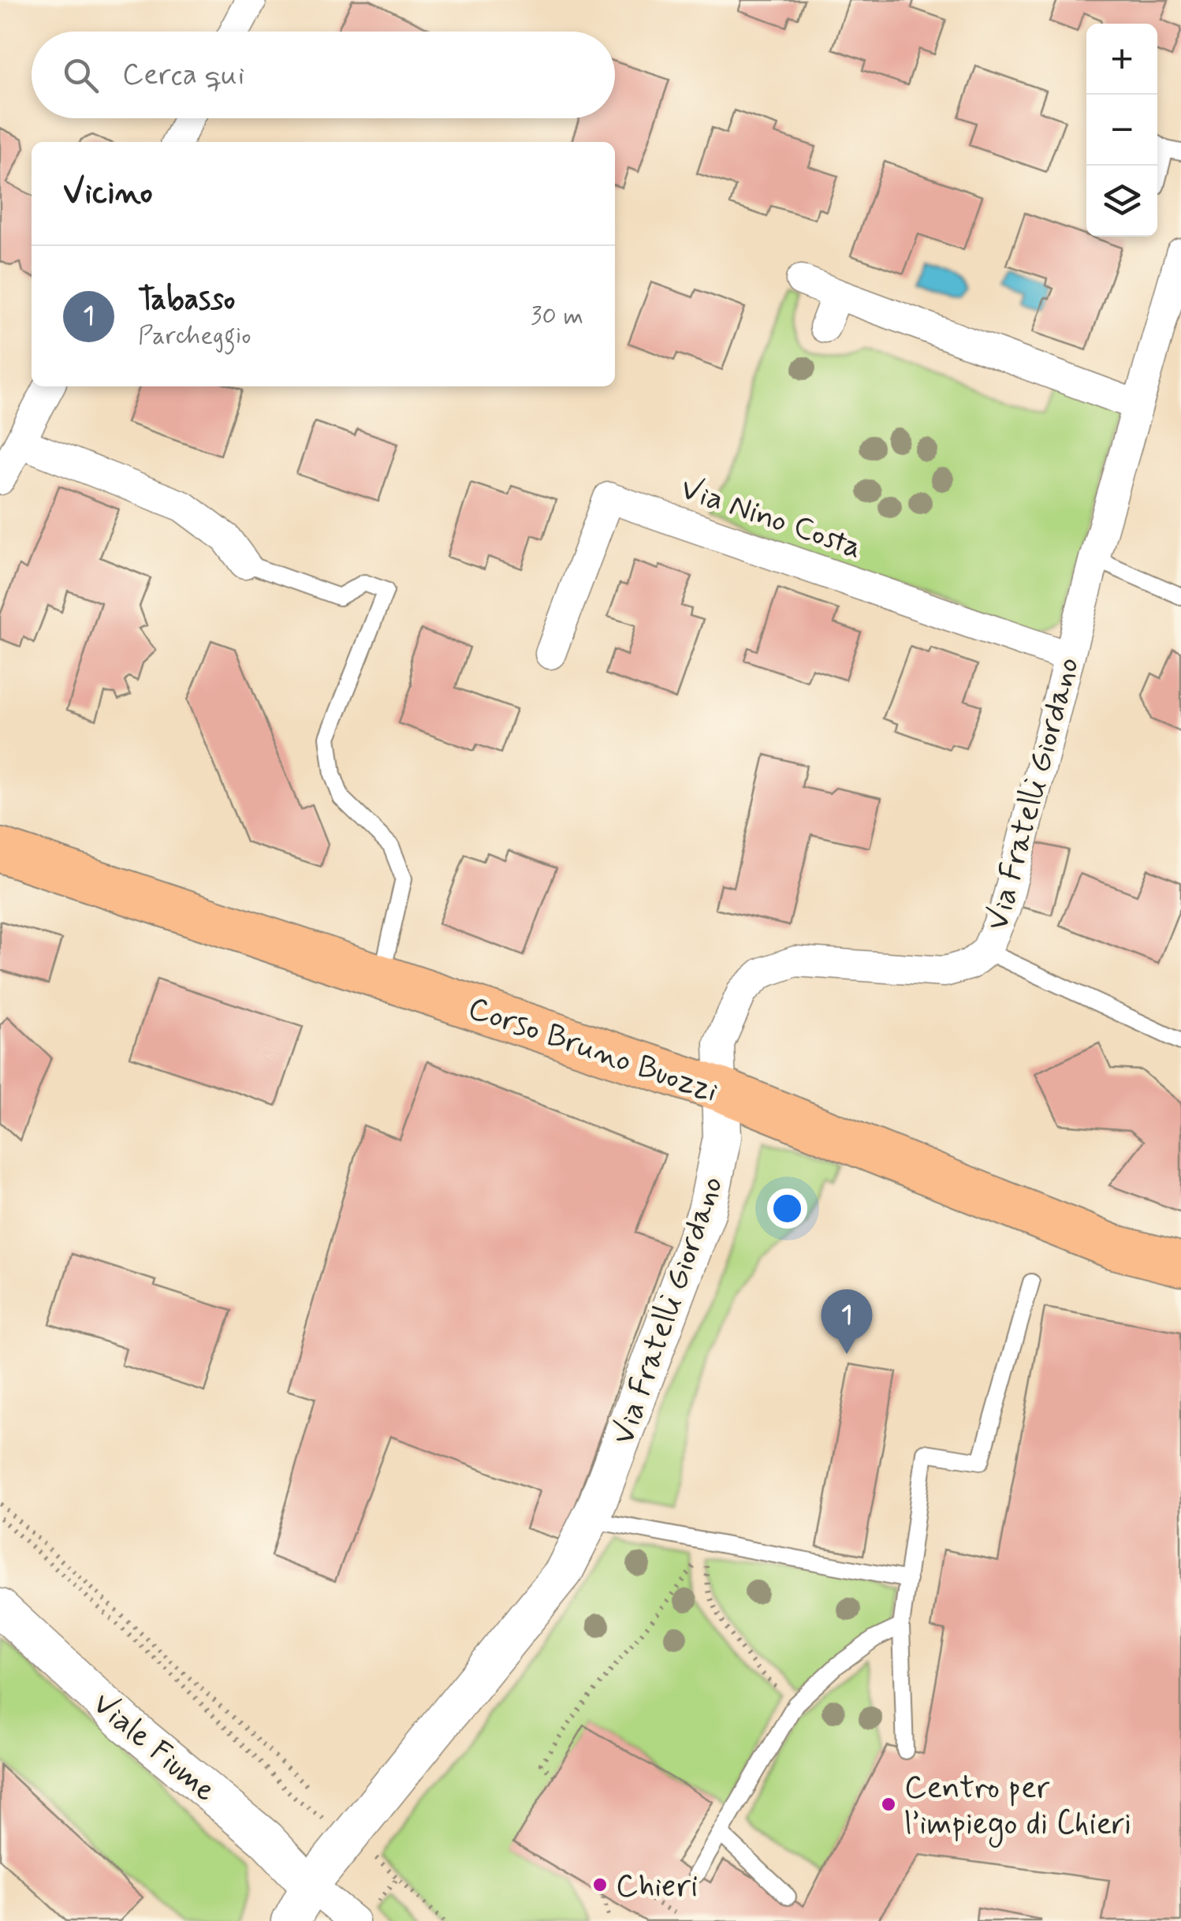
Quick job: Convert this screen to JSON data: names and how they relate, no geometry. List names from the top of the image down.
{
  "streets": {
    "main road": ["Corso Bruno Buozzi"],
    "street": ["Via Nino Costa", "Via Fratelli Giordano", "Viale Fiume"]
  },
  "crossings": [
    ["Via Nino Costa", "Via Fratelli Giordano"],
    ["Via Fratelli Giordano", "Corso Bruno Buozzi"],
    ["Via Fratelli Giordano", "Viale Fiume"]
  ],
  "places": ["Centro per l’impiego di Chieri", "Chieri"],
  "page": {
    "map_buttons": ["+", "−"],
    "search": "Cerca qui",
    "heading": "Vicino",
    "list": [
      {
        "mark": "1",
        "name": "Tabasso",
        "note": "Parcheggio",
        "value": "30 m"
      }
    ],
    "pins": "1"
  }
}
